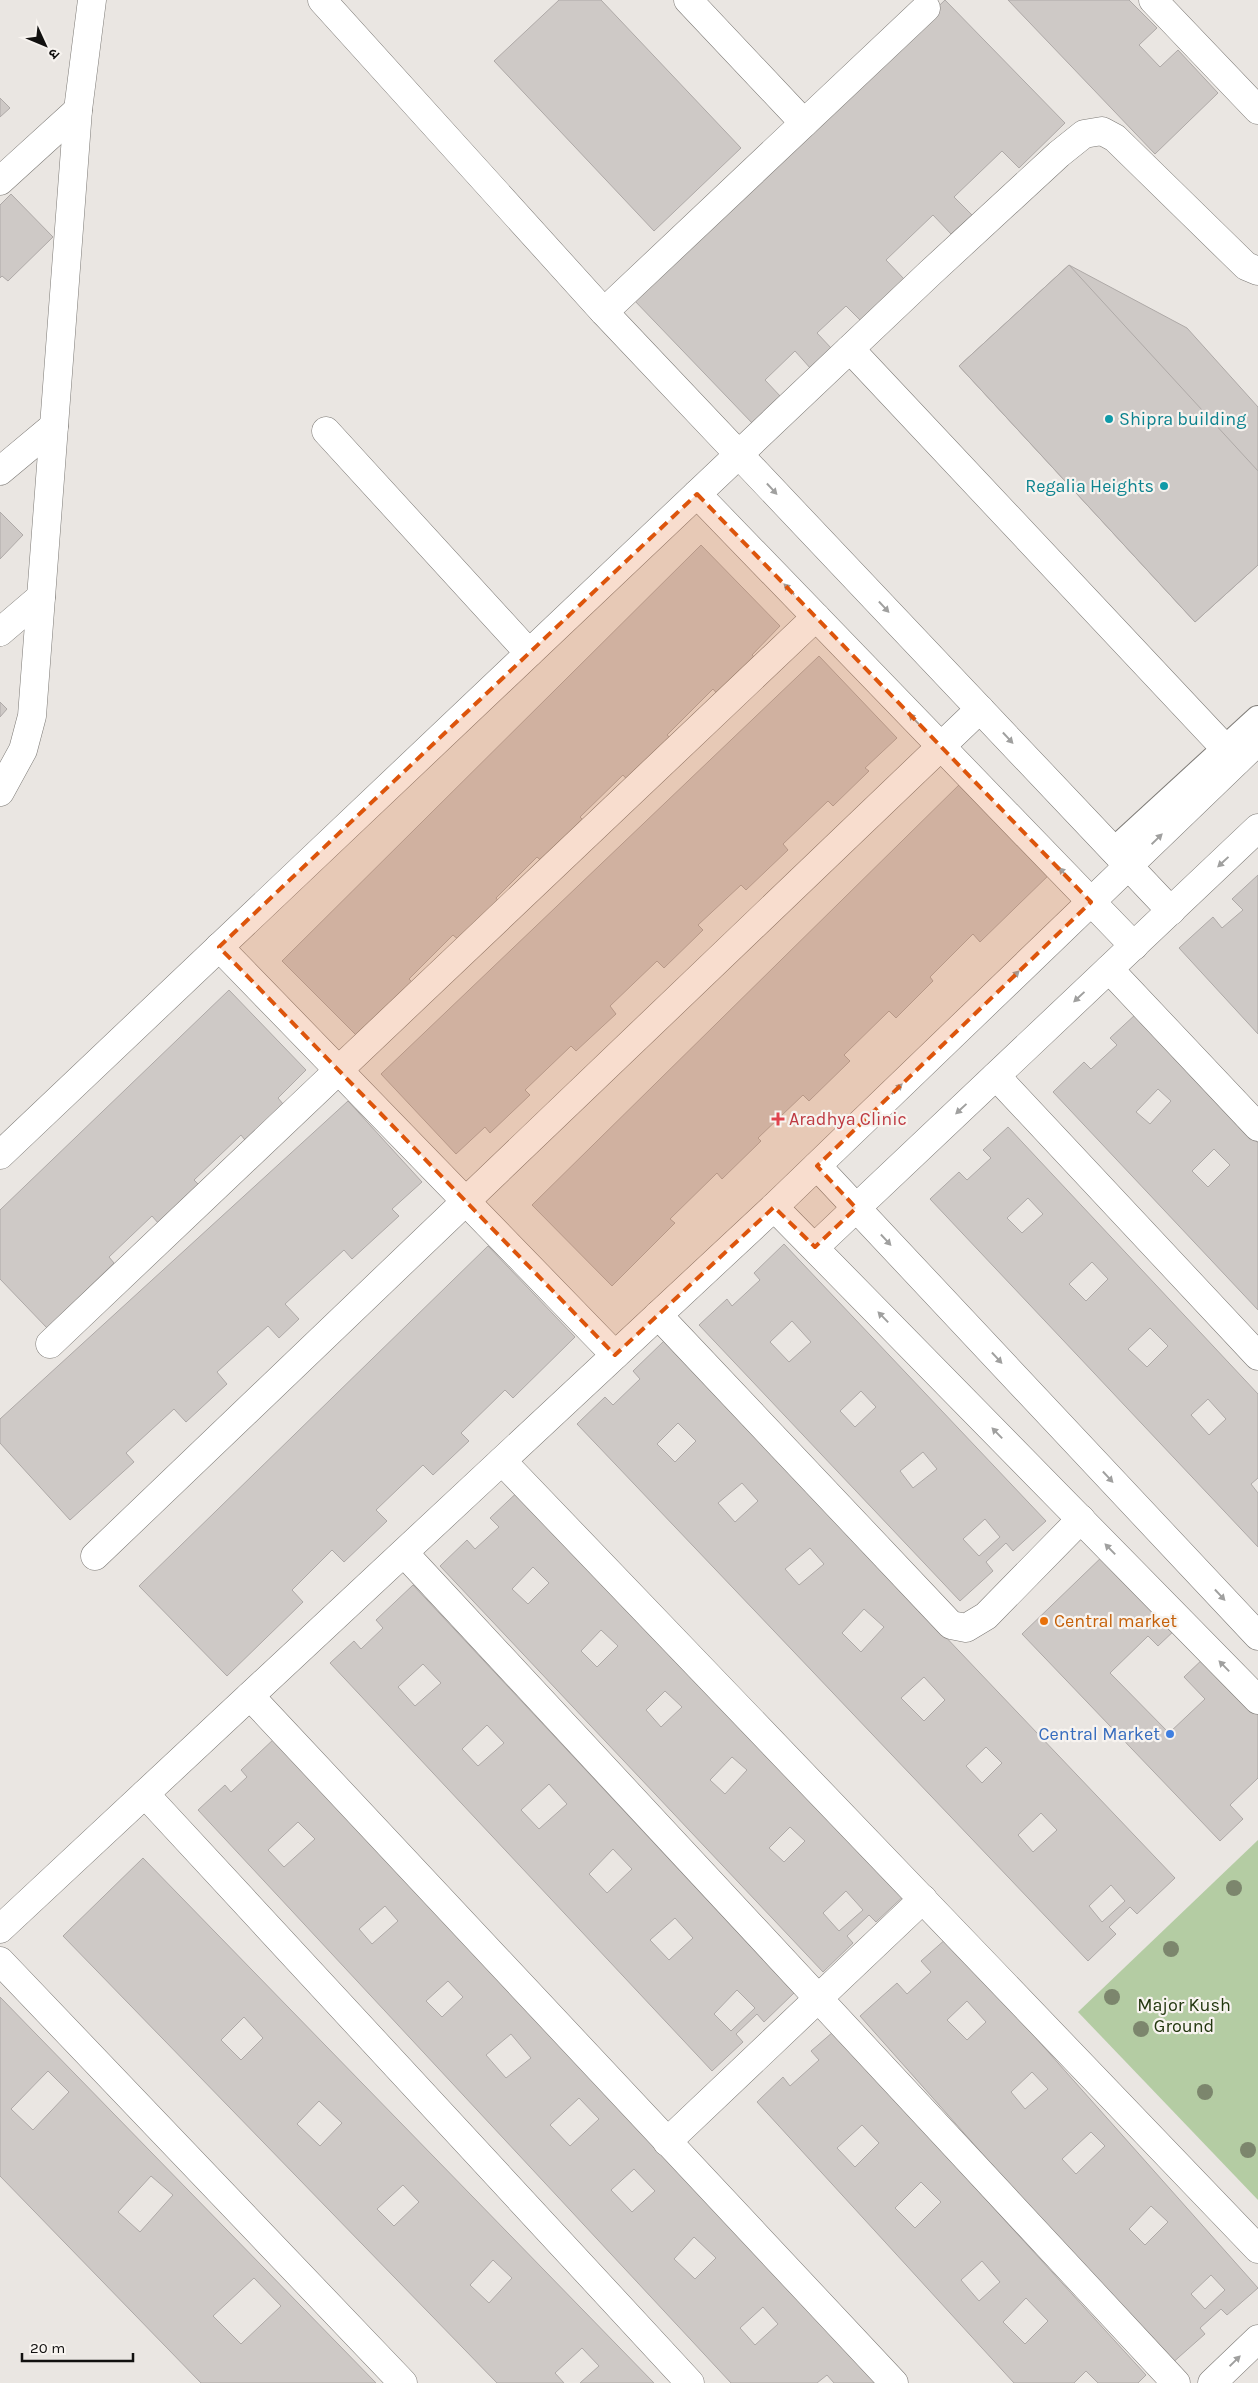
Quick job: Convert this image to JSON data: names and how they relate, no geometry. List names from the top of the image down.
{
  "parks": ["Major Kush Ground"],
  "places": {
    "other": [
      "Shipra building",
      "Regalia Heights",
      "Central market",
      "Central Market"
    ],
    "health": ["Aradhya Clinic"]
  },
  "scale_bar": "20 m",
  "north": "bottom right"
}
